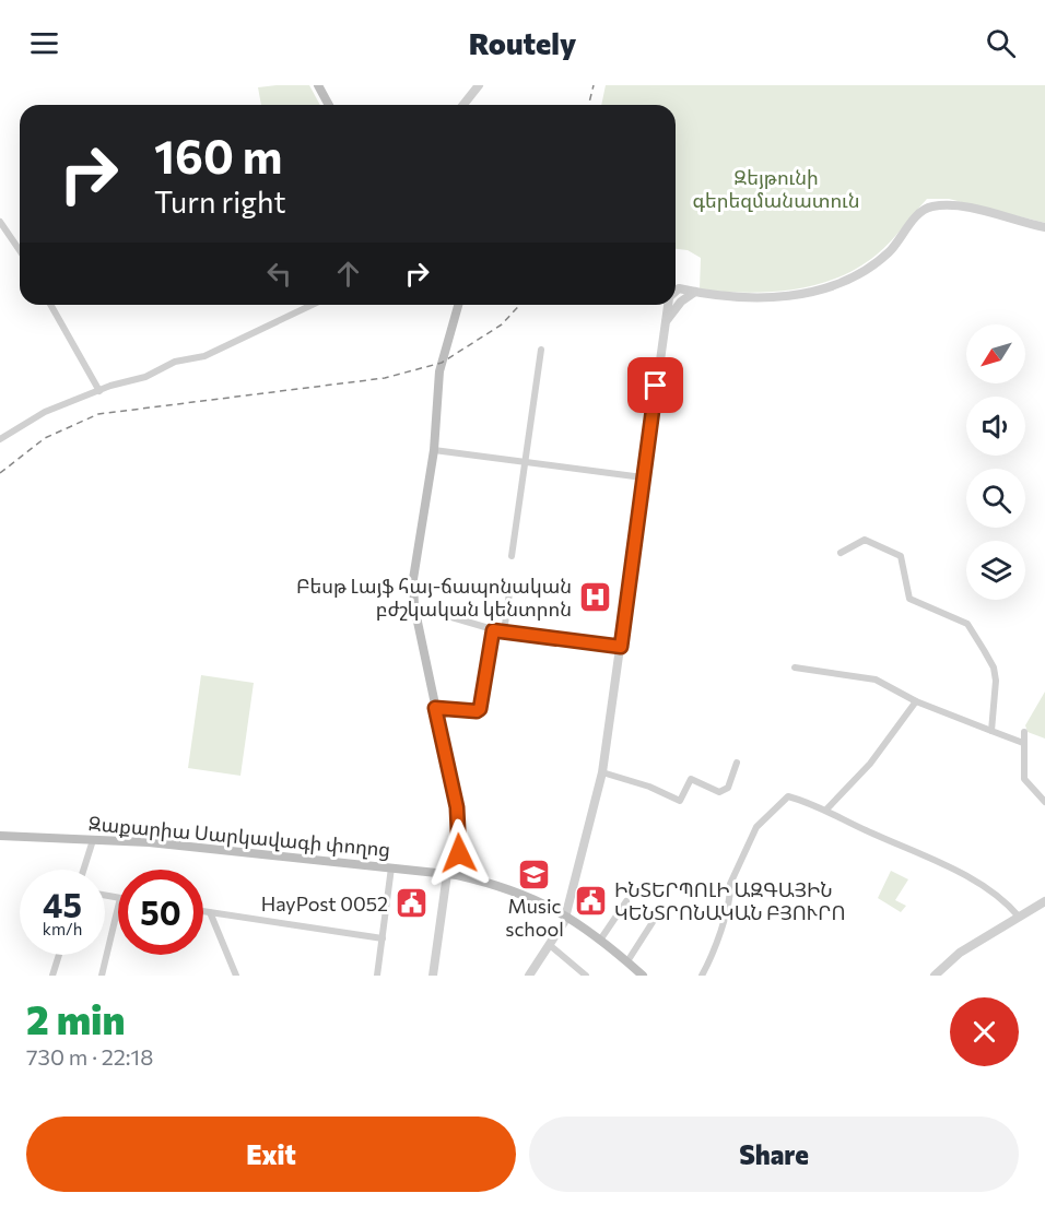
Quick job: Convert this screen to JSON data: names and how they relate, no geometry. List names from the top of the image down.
{
  "streets": {
    "main road": ["Զաքարիա Սարկավագի փողոց"]
  },
  "parks": ["Զեյթունի գերեզմանատուն"],
  "places": {
    "hospital": ["Բեսթ Լայֆ հայ-ճապոնական բժշկական կենտրոն"],
    "school or university": ["Music school"],
    "public building": ["ԻՆՏԵՐՊՈԼԻ ԱԶԳԱՅԻՆ ԿԵՆՏՐՈՆԱԿԱՆ ԲՅՈՒՐՈ", "HayPost 0052"]
  },
  "north": "bottom left",
  "page": {
    "header": "Routely",
    "turn": ["160 m", "Turn right"],
    "speed": "45 km/h",
    "limit": "50",
    "heading": ["2 min", "730 m · 22:18"],
    "buttons": ["Exit", "Share"]
  }
}
